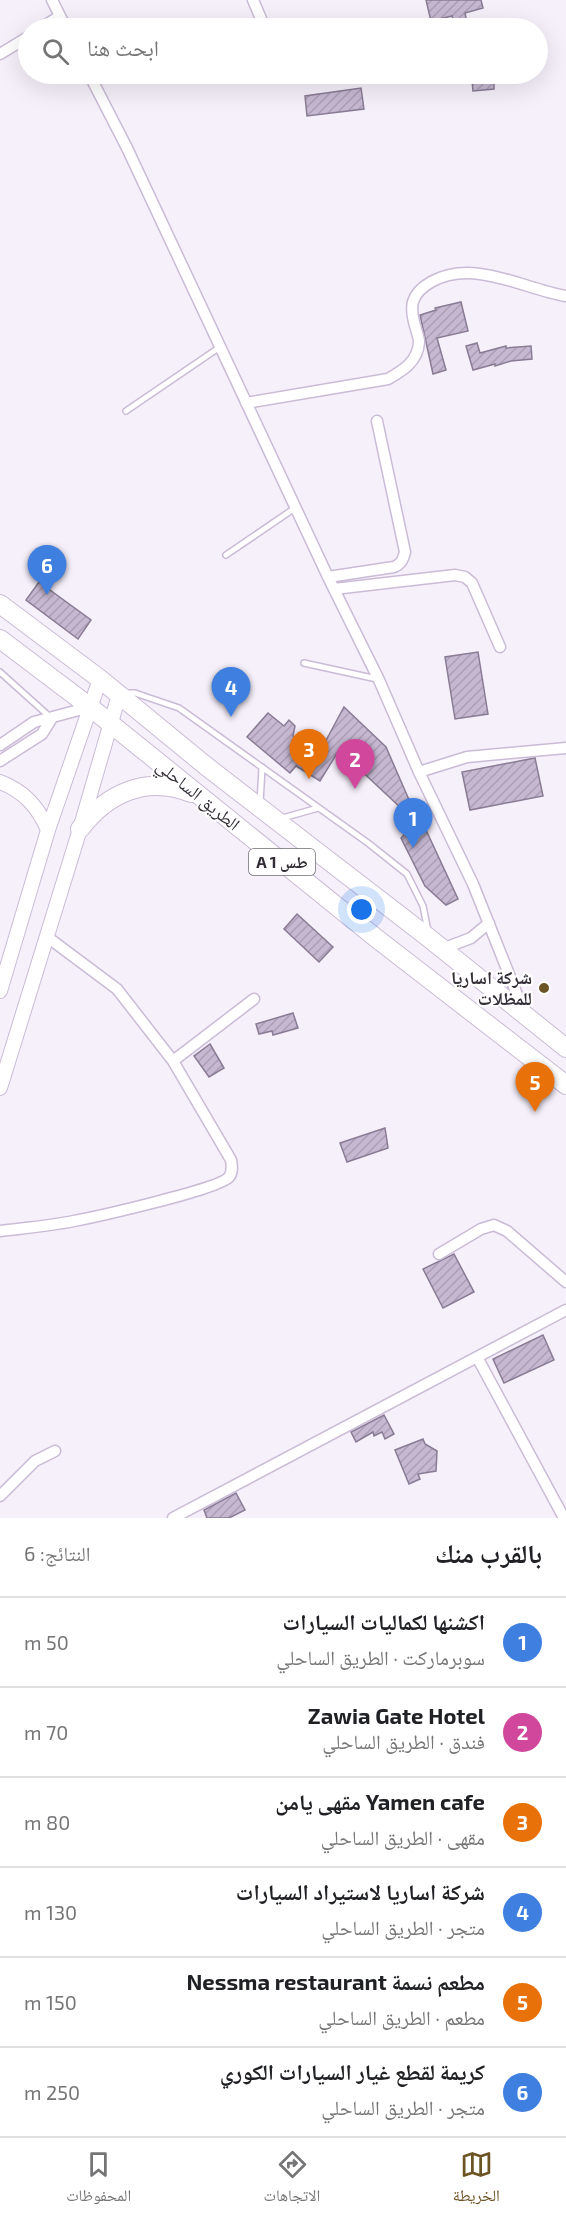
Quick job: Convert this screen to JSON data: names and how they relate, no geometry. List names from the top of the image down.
{
  "streets": {
    "highway": ["الطريق الساحلي", "A 1 طس"]
  },
  "places": ["شركة اساريا للمظلات"],
  "page": {
    "search": "ابحث هنا",
    "pins": [
      "6",
      "4",
      "3",
      "2",
      "1",
      "5"
    ],
    "heading": ["بالقرب منك", "النتائج: 6"],
    "list": [
      {
        "mark": "1",
        "name": "اكشنها لكماليات السيارات",
        "note": "سوبرماركت · الطريق الساحلي",
        "value": "50 m"
      },
      {
        "mark": "2",
        "name": "Zawia Gate Hotel",
        "note": "فندق · الطريق الساحلي",
        "value": "70 m"
      },
      {
        "mark": "3",
        "name": "Yamen cafe مقهى يامن",
        "note": "مقهى · الطريق الساحلي",
        "value": "80 m"
      },
      {
        "mark": "4",
        "name": "شركة اساريا لاستيراد السيارات",
        "note": "متجر · الطريق الساحلي",
        "value": "130 m"
      },
      {
        "mark": "5",
        "name": "مطعم نسمة Nessma restaurant",
        "note": "مطعم · الطريق الساحلي",
        "value": "150 m"
      },
      {
        "mark": "6",
        "name": "كريمة لقطع غيار السيارات الكوري",
        "note": "متجر · الطريق الساحلي",
        "value": "250 m"
      }
    ],
    "nav": ["الخريطة", "الاتجاهات", "المحفوظات"]
  }
}
